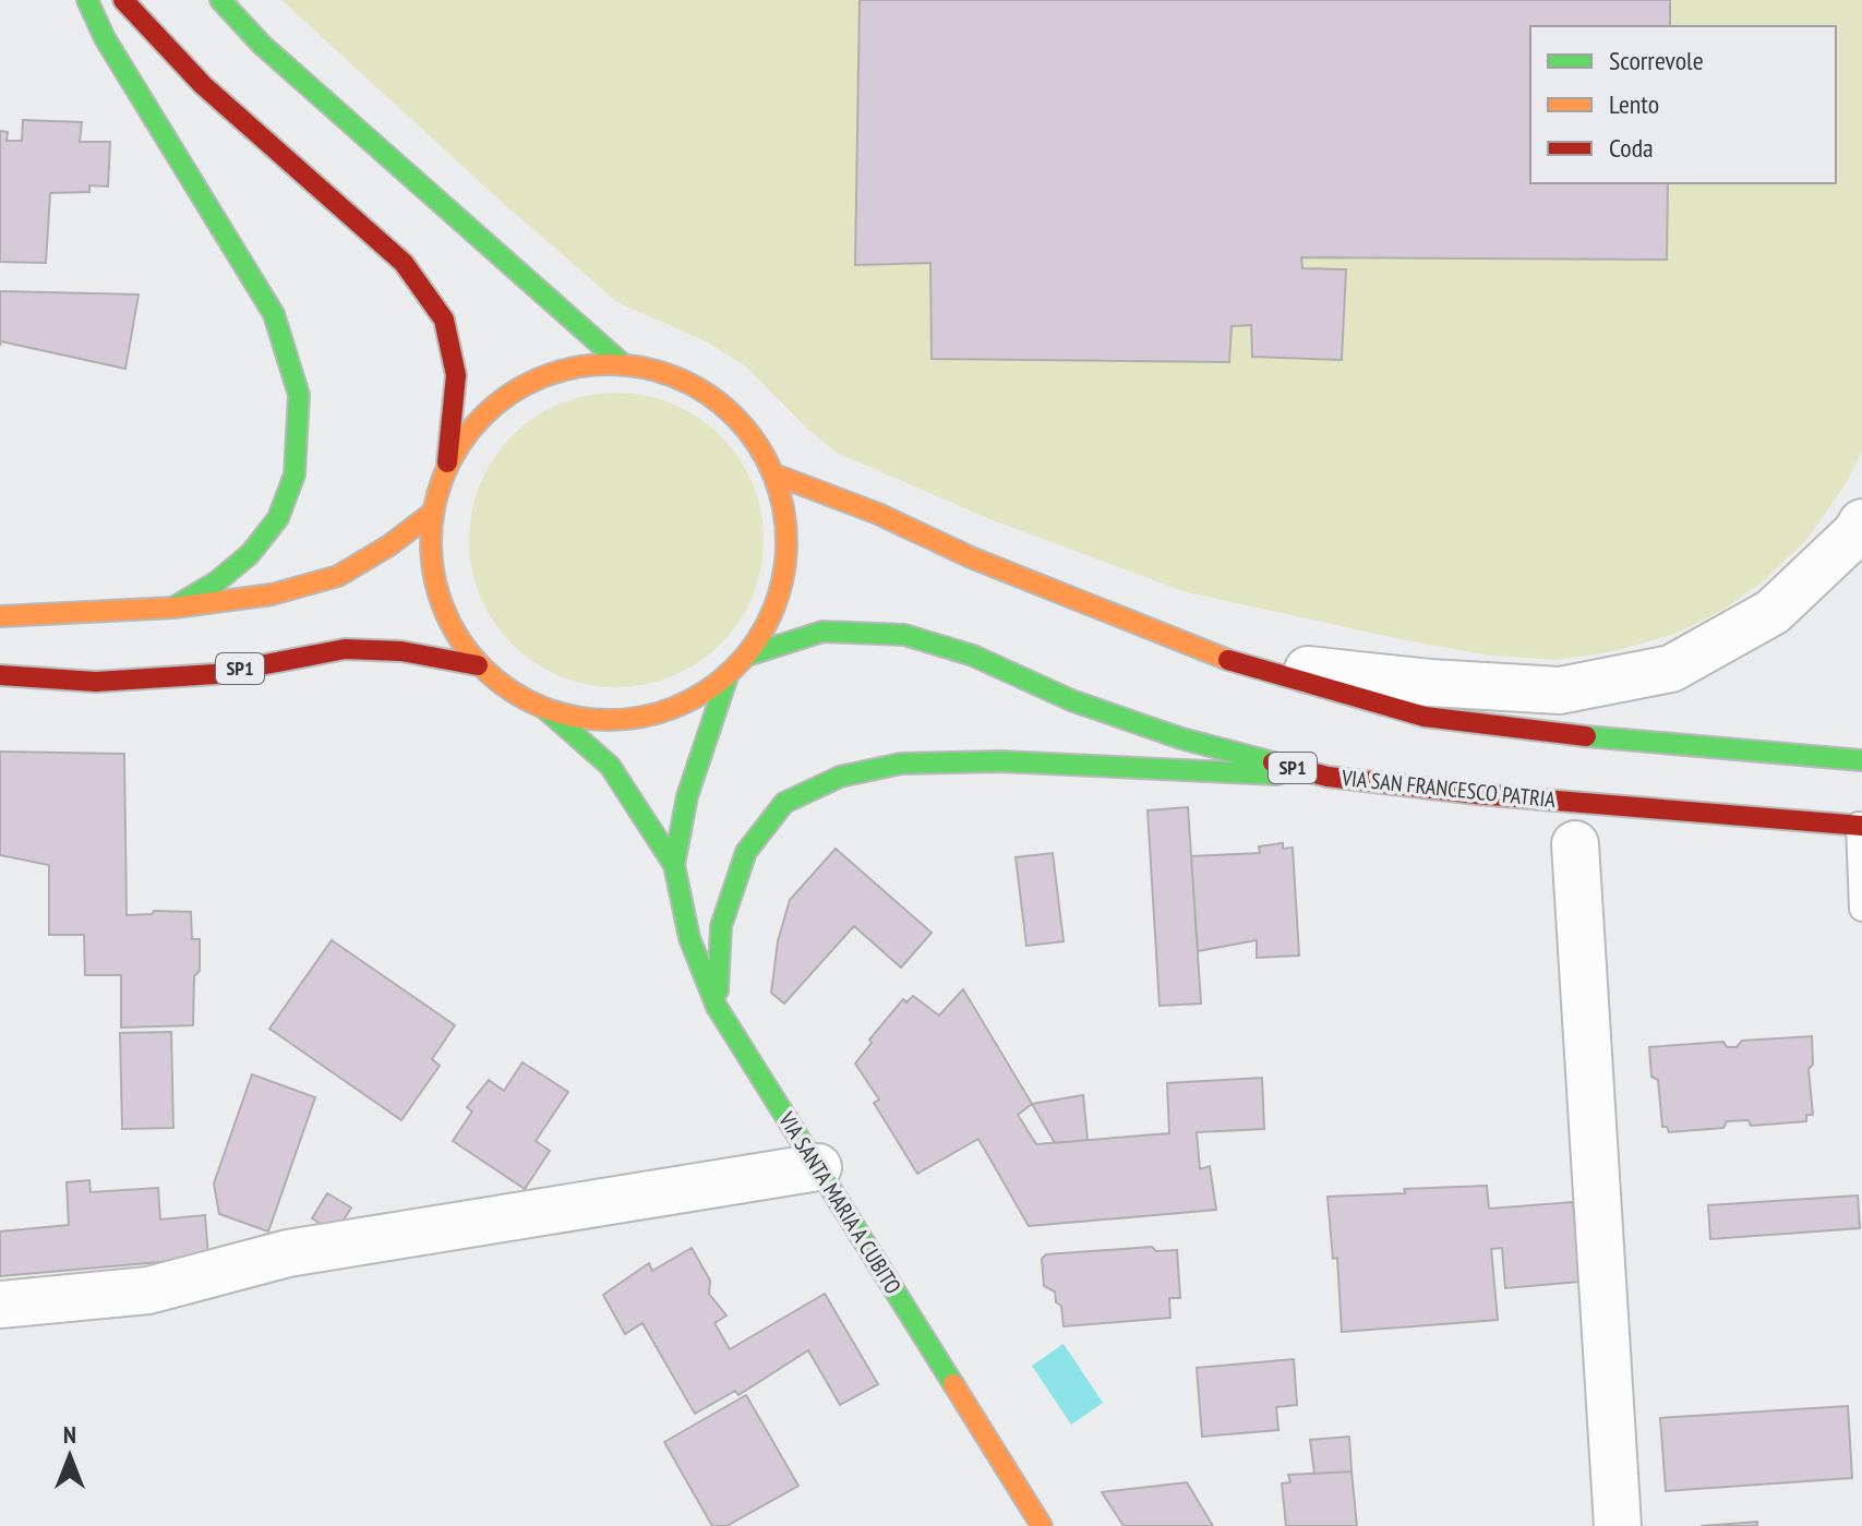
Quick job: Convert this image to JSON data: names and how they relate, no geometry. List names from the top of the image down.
{
  "streets": {
    "main road": ["SP1", "VIA SAN FRANCESCO PATRIA", "VIA SANTA MARIA A CUBITO"]
  },
  "legend": ["Scorrevole", "Lento", "Coda"],
  "north": "top"
}
